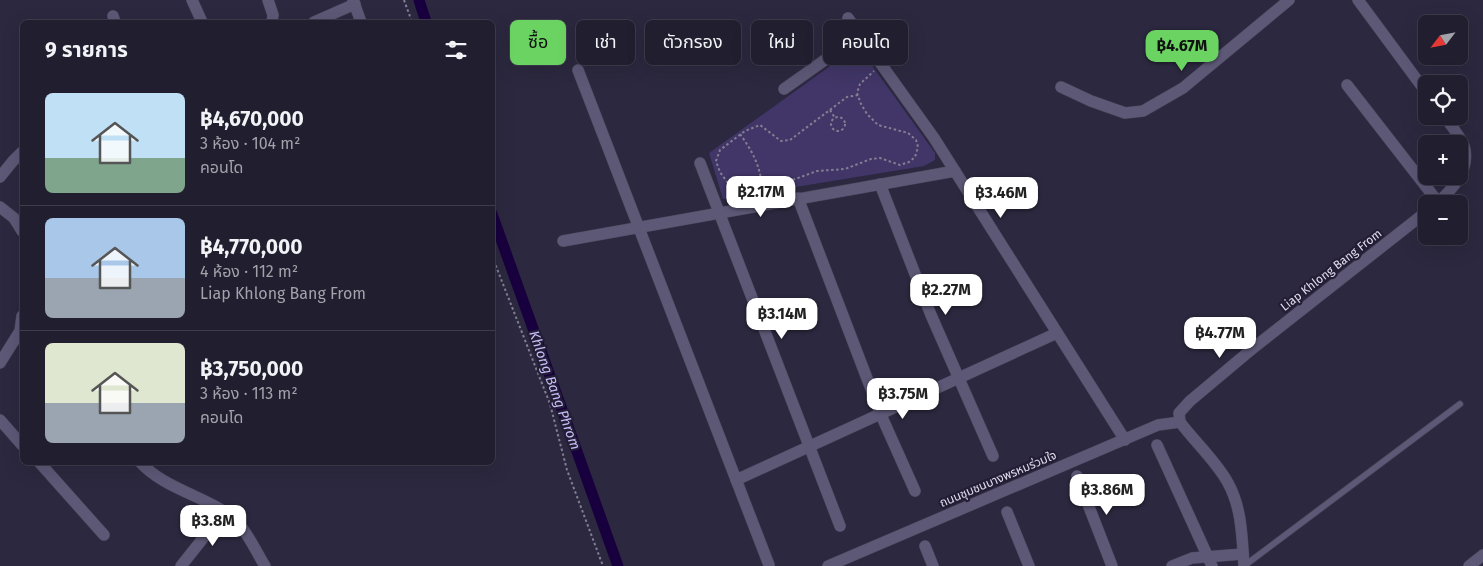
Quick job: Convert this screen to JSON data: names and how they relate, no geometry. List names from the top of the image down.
{
  "streets": {
    "street": ["Liap Khlong Bang From", "ถนนชุมชนบางพรหมร่วมใจ"]
  },
  "crossings": [
    ["Liap Khlong Bang From", "ถนนชุมชนบางพรหมร่วมใจ"]
  ],
  "water": ["Khlong Bang Phrom"],
  "north": "bottom left",
  "page": {
    "map_buttons": ["+", "−"],
    "chip": [
      "ซื้อ",
      "เช่า",
      "ตัวกรอง",
      "ใหม่",
      "คอนโด"
    ],
    "heading": "9 รายการ",
    "price": [
      "฿4.67M",
      "฿2.17M",
      "฿3.46M",
      "฿2.27M",
      "฿3.14M",
      "฿4.77M",
      "฿3.75M",
      "฿3.86M",
      "฿3.8M"
    ],
    "list": [
      {
        "name": "฿4,670,000",
        "note": "3 ห้อง · 104 m² · คอนโด"
      },
      {
        "name": "฿4,770,000",
        "note": "4 ห้อง · 112 m² · Liap Khlong Bang From"
      },
      {
        "name": "฿3,750,000",
        "note": "3 ห้อง · 113 m² · คอนโด"
      }
    ]
  }
}
